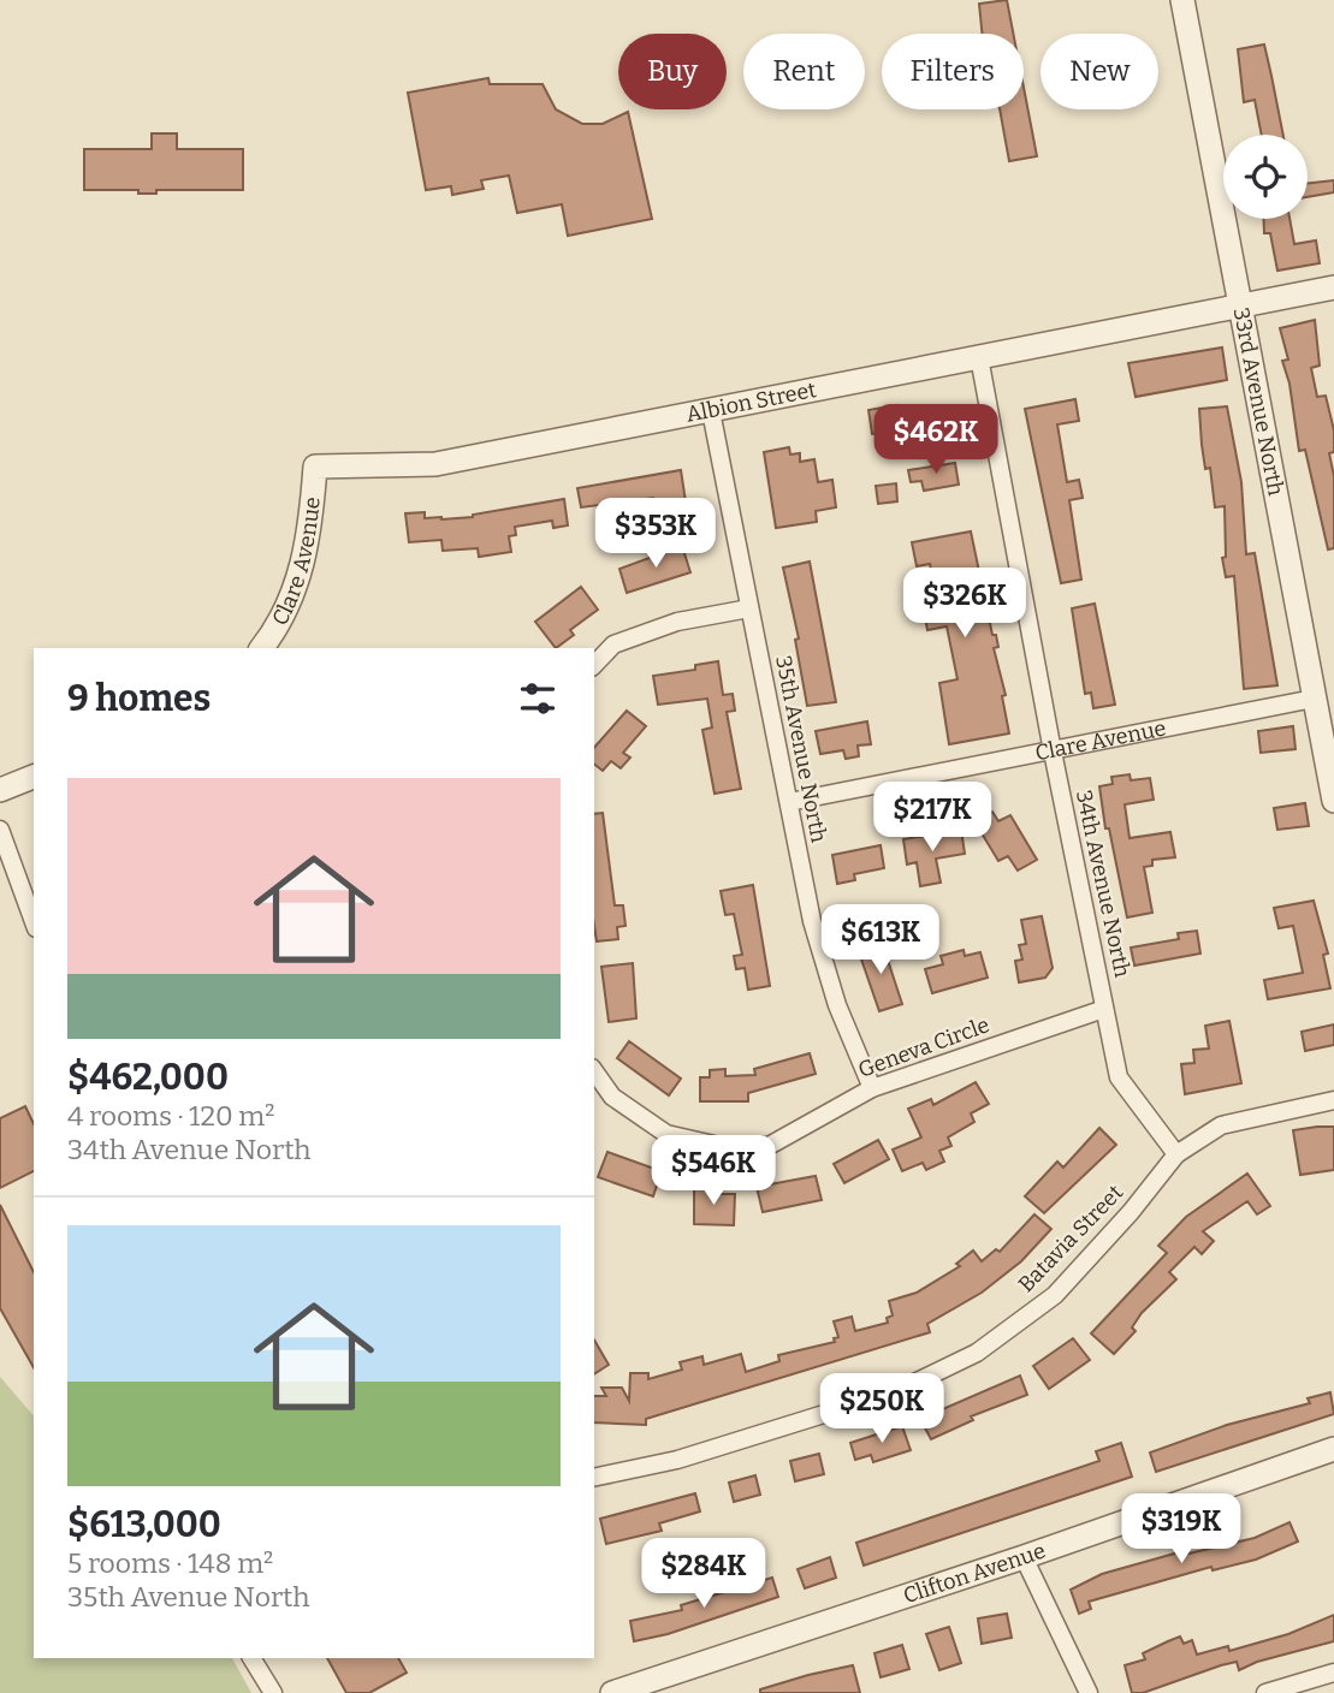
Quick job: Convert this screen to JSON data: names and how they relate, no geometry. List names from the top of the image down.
{
  "streets": {
    "street": [
      "33rd Avenue North",
      "Albion Street",
      "Clare Avenue",
      "35th Avenue North",
      "34th Avenue North",
      "Geneva Circle",
      "Batavia Street",
      "Clifton Avenue"
    ]
  },
  "crossings": [
    ["33rd Avenue North", "Albion Street"],
    ["33rd Avenue North", "Clare Avenue"],
    ["Albion Street", "Clare Avenue"],
    ["Albion Street", "35th Avenue North"],
    ["Albion Street", "34th Avenue North"],
    ["Clare Avenue", "35th Avenue North"],
    ["Clare Avenue", "34th Avenue North"],
    ["35th Avenue North", "Geneva Circle"],
    ["34th Avenue North", "Geneva Circle"],
    ["34th Avenue North", "Batavia Street"]
  ],
  "page": {
    "chip": [
      "Buy",
      "Rent",
      "Filters",
      "New"
    ],
    "price": [
      "$462K",
      "$353K",
      "$326K",
      "$217K",
      "$613K",
      "$546K",
      "$250K",
      "$319K",
      "$284K"
    ],
    "heading": "9 homes",
    "list": [
      {
        "name": "$462,000",
        "note": "4 rooms · 120 m² · 34th Avenue North"
      },
      {
        "name": "$613,000",
        "note": "5 rooms · 148 m² · 35th Avenue North"
      }
    ]
  }
}
